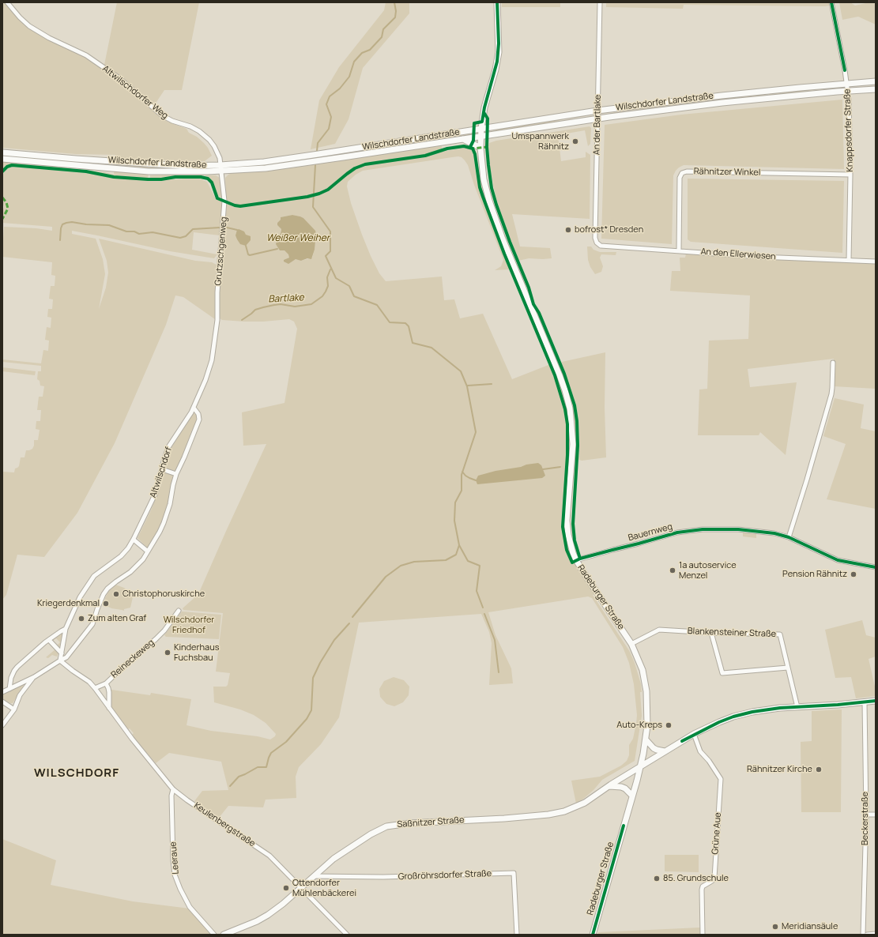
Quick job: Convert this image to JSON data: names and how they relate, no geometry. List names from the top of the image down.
{
  "streets": {
    "main road": ["Wilschdorfer Landstraße", "Radeburger Straße", "Saßnitzer Straße"],
    "street": [
      "Altwilschdorfer Weg",
      "An der Bartlake",
      "Knappsdorfer Straße",
      "Rähnitzer Winkel",
      "Grutzschgenweg",
      "An den Ellerwiesen",
      "Altwilschdorf",
      "Bauernweg",
      "Blankensteiner Straße",
      "Reineckeweg",
      "Beckerstraße",
      "Keulenbergstraße",
      "Grüne Aue",
      "Leeraue",
      "Großröhrsdorfer Straße"
    ]
  },
  "crossings": [
    ["Altwilschdorfer Weg", "Wilschdorfer Landstraße"],
    ["Altwilschdorfer Weg", "Grutzschgenweg"],
    ["Wilschdorfer Landstraße", "An der Bartlake"],
    ["Wilschdorfer Landstraße", "Knappsdorfer Straße"],
    ["Wilschdorfer Landstraße", "Grutzschgenweg"],
    ["Wilschdorfer Landstraße", "Radeburger Straße"],
    ["An der Bartlake", "An den Ellerwiesen"],
    ["Knappsdorfer Straße", "Rähnitzer Winkel"],
    ["Knappsdorfer Straße", "An den Ellerwiesen"],
    ["Rähnitzer Winkel", "An den Ellerwiesen"],
    ["Grutzschgenweg", "Altwilschdorf"],
    ["Altwilschdorf", "Keulenbergstraße"],
    ["Bauernweg", "Radeburger Straße"],
    ["Radeburger Straße", "Blankensteiner Straße"],
    ["Radeburger Straße", "Saßnitzer Straße"],
    ["Blankensteiner Straße", "Saßnitzer Straße"],
    ["Reineckeweg", "Keulenbergstraße"],
    ["Beckerstraße", "Saßnitzer Straße"],
    ["Saßnitzer Straße", "Keulenbergstraße"],
    ["Saßnitzer Straße", "Grüne Aue"],
    ["Saßnitzer Straße", "Großröhrsdorfer Straße"],
    ["Keulenbergstraße", "Leeraue"]
  ],
  "districts": ["WILSCHDORF"],
  "water": ["Weißer Weiher", "Bartlake"],
  "parks": ["Wilschdorfer Friedhof"],
  "places": [
    "Umspannwerk Rähnitz",
    "bofrost* Dresden",
    "1a autoservice Menzel",
    "Pension Rähnitz",
    "Christophoruskirche",
    "Kriegerdenkmal",
    "Zum alten Graf",
    "Kinderhaus Fuchsbau",
    "Auto-Kreps",
    "Rähnitzer Kirche",
    "85. Grundschule",
    "Ottendorfer Mühlenbäckerei",
    "Meridiansäule"
  ]
}
